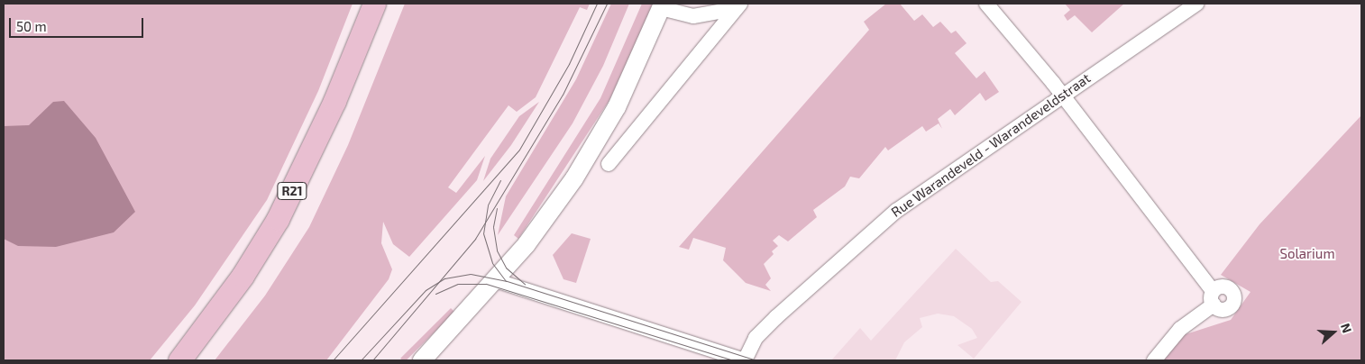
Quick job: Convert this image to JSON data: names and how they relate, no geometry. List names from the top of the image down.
{
  "streets": {
    "main road": ["R21"],
    "street": ["Rue Warandeveld - Warandeveldstraat"]
  },
  "parks": ["Solarium"],
  "scale_bar": "50 m",
  "north": "right"
}
